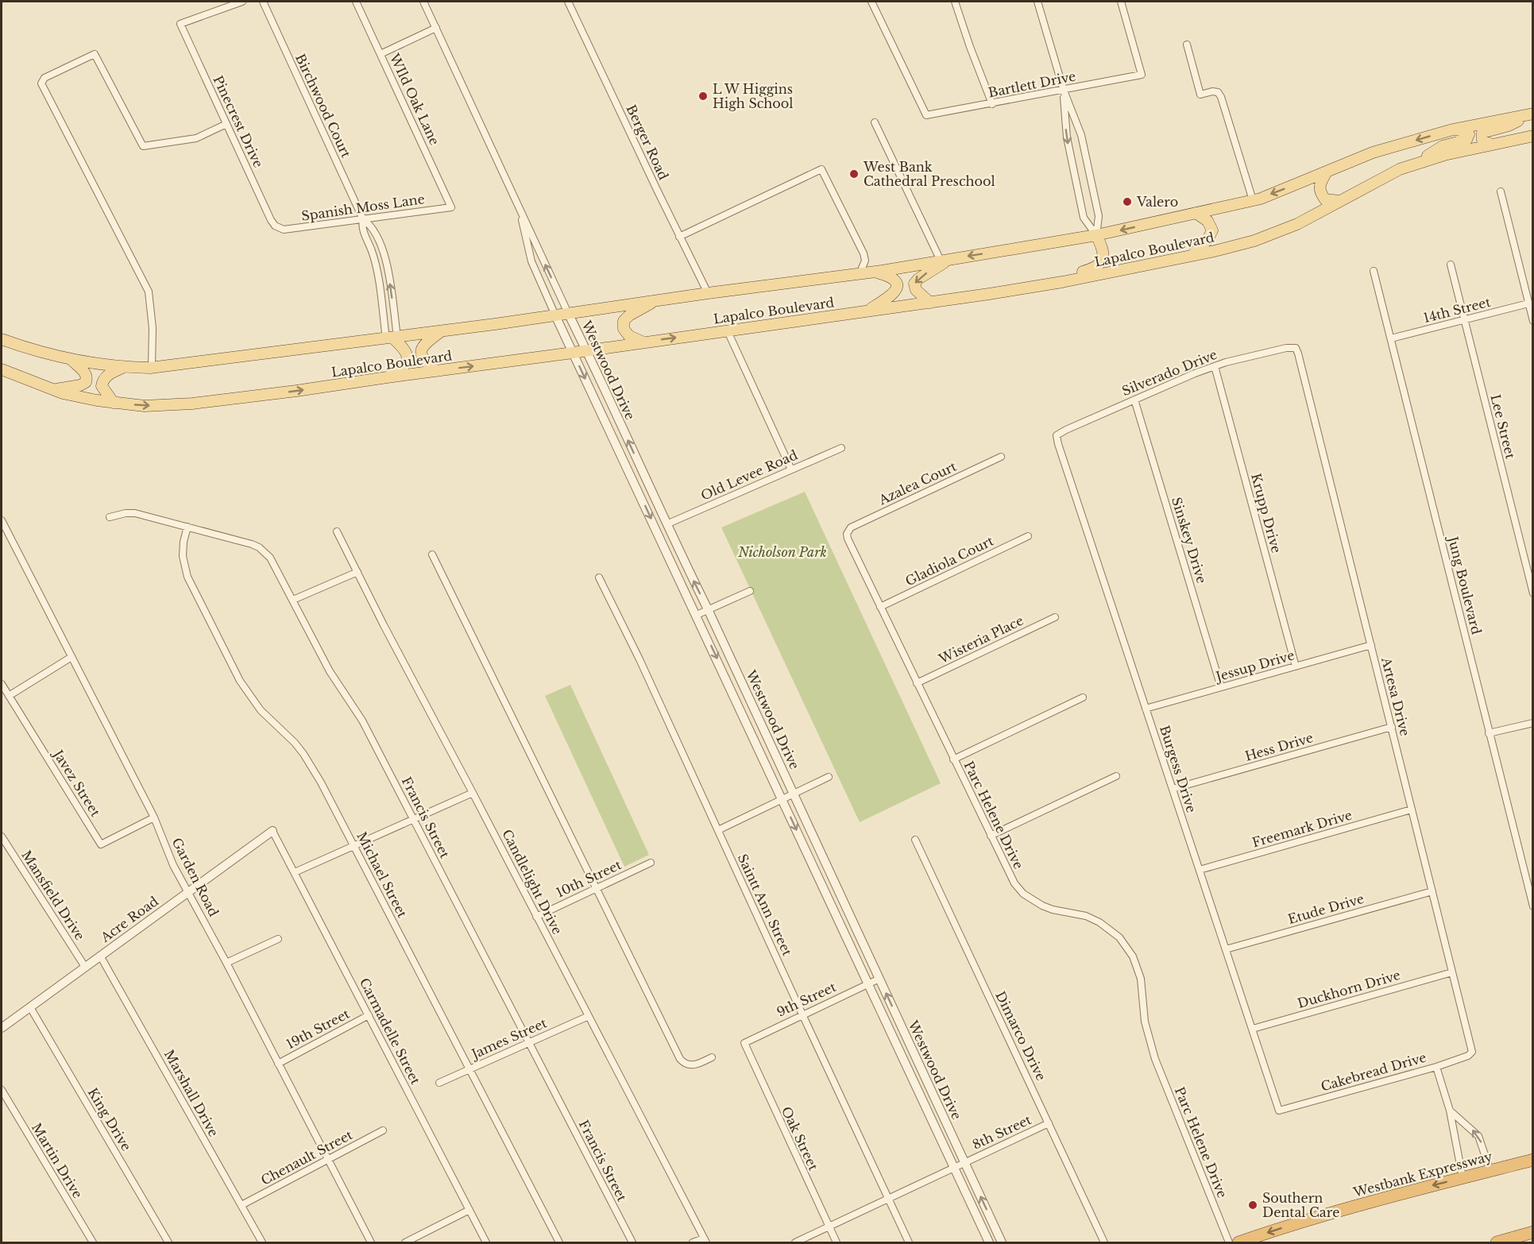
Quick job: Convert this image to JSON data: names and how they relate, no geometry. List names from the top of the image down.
{
  "streets": {
    "highway": ["Westbank Expressway"],
    "main road": ["Lapalco Boulevard"],
    "street": [
      "Bartlett Drive",
      "WIld Oak Lane",
      "Birchwood Court",
      "Pinecrest Drive",
      "Berger Road",
      "Spanish Moss Lane",
      "14th Street",
      "Westwood Drive",
      "Silverado Drive",
      "Lee Street",
      "Old Levee Road",
      "Azalea Court",
      "Krupp Drive",
      "Sinskey Drive",
      "Gladiola Court",
      "Jung Boulevard",
      "Wisteria Place",
      "Jessup Drive",
      "Artesa Drive",
      "Hess Drive",
      "Burgess Drive",
      "Javez Street",
      "Parc Helene Drive",
      "Francis Street",
      "Freemark Drive",
      "Michael Street",
      "Garden Road",
      "10th Street",
      "Candlelight Drive",
      "Mansfield Drive",
      "Saintt Ann Street",
      "Etude Drive",
      "Acre Road",
      "Duckhorn Drive",
      "9th Street",
      "19th Street",
      "Carmadelle Street",
      "Dimarco Drive",
      "James Street",
      "Cakebread Drive",
      "Marshall Drive",
      "King Drive",
      "8th Street",
      "Oak Street",
      "Chenault Street",
      "Martin Drive"
    ]
  },
  "crossings": [
    ["WIld Oak Lane", "Spanish Moss Lane"],
    ["Birchwood Court", "Spanish Moss Lane"],
    ["Pinecrest Drive", "Spanish Moss Lane"],
    ["Berger Road", "Lapalco Boulevard"],
    ["Lapalco Boulevard", "Westwood Drive"],
    ["14th Street", "Lee Street"],
    ["14th Street", "Jung Boulevard"],
    ["Westwood Drive", "Old Levee Road"],
    ["Westwood Drive", "9th Street"],
    ["Westwood Drive", "8th Street"],
    ["Silverado Drive", "Krupp Drive"],
    ["Silverado Drive", "Sinskey Drive"],
    ["Silverado Drive", "Artesa Drive"],
    ["Silverado Drive", "Burgess Drive"],
    ["Azalea Court", "Parc Helene Drive"],
    ["Krupp Drive", "Jessup Drive"],
    ["Sinskey Drive", "Jessup Drive"],
    ["Gladiola Court", "Parc Helene Drive"],
    ["Wisteria Place", "Parc Helene Drive"],
    ["Jessup Drive", "Artesa Drive"],
    ["Jessup Drive", "Burgess Drive"],
    ["Artesa Drive", "Hess Drive"],
    ["Artesa Drive", "Freemark Drive"],
    ["Artesa Drive", "Etude Drive"],
    ["Artesa Drive", "Duckhorn Drive"],
    ["Artesa Drive", "Cakebread Drive"],
    ["Hess Drive", "Burgess Drive"],
    ["Burgess Drive", "Freemark Drive"],
    ["Burgess Drive", "Etude Drive"],
    ["Burgess Drive", "Duckhorn Drive"],
    ["Burgess Drive", "Cakebread Drive"],
    ["Javez Street", "Garden Road"],
    ["Francis Street", "Michael Street"],
    ["Francis Street", "James Street"],
    ["Michael Street", "James Street"],
    ["Garden Road", "Acre Road"],
    ["Garden Road", "19th Street"],
    ["Garden Road", "Chenault Street"],
    ["10th Street", "Candlelight Drive"],
    ["Candlelight Drive", "James Street"],
    ["Mansfield Drive", "Acre Road"],
    ["Saintt Ann Street", "9th Street"],
    ["Saintt Ann Street", "8th Street"],
    ["Acre Road", "Carmadelle Street"],
    ["Acre Road", "Marshall Drive"],
    ["Acre Road", "King Drive"],
    ["9th Street", "Oak Street"],
    ["19th Street", "Carmadelle Street"],
    ["Dimarco Drive", "8th Street"],
    ["Marshall Drive", "Chenault Street"],
    ["8th Street", "Oak Street"]
  ],
  "one_way": ["Westbank Expressway"],
  "parks": ["Nicholson Park"],
  "places": [
    "L W Higgins High School",
    "West Bank Cathedral Preschool",
    "Valero",
    "Southern Dental Care"
  ]
}
